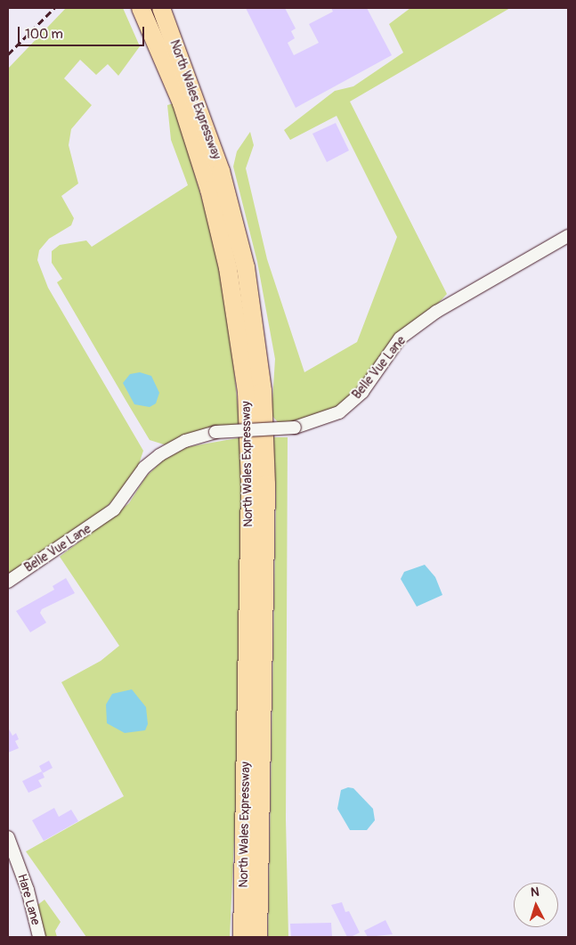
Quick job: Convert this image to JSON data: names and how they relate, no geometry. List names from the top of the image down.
{
  "streets": {
    "highway": ["North Wales Expressway"],
    "street": ["Belle Vue Lane", "Hare Lane"]
  },
  "scale_bar": "100 m",
  "north": "top"
}
